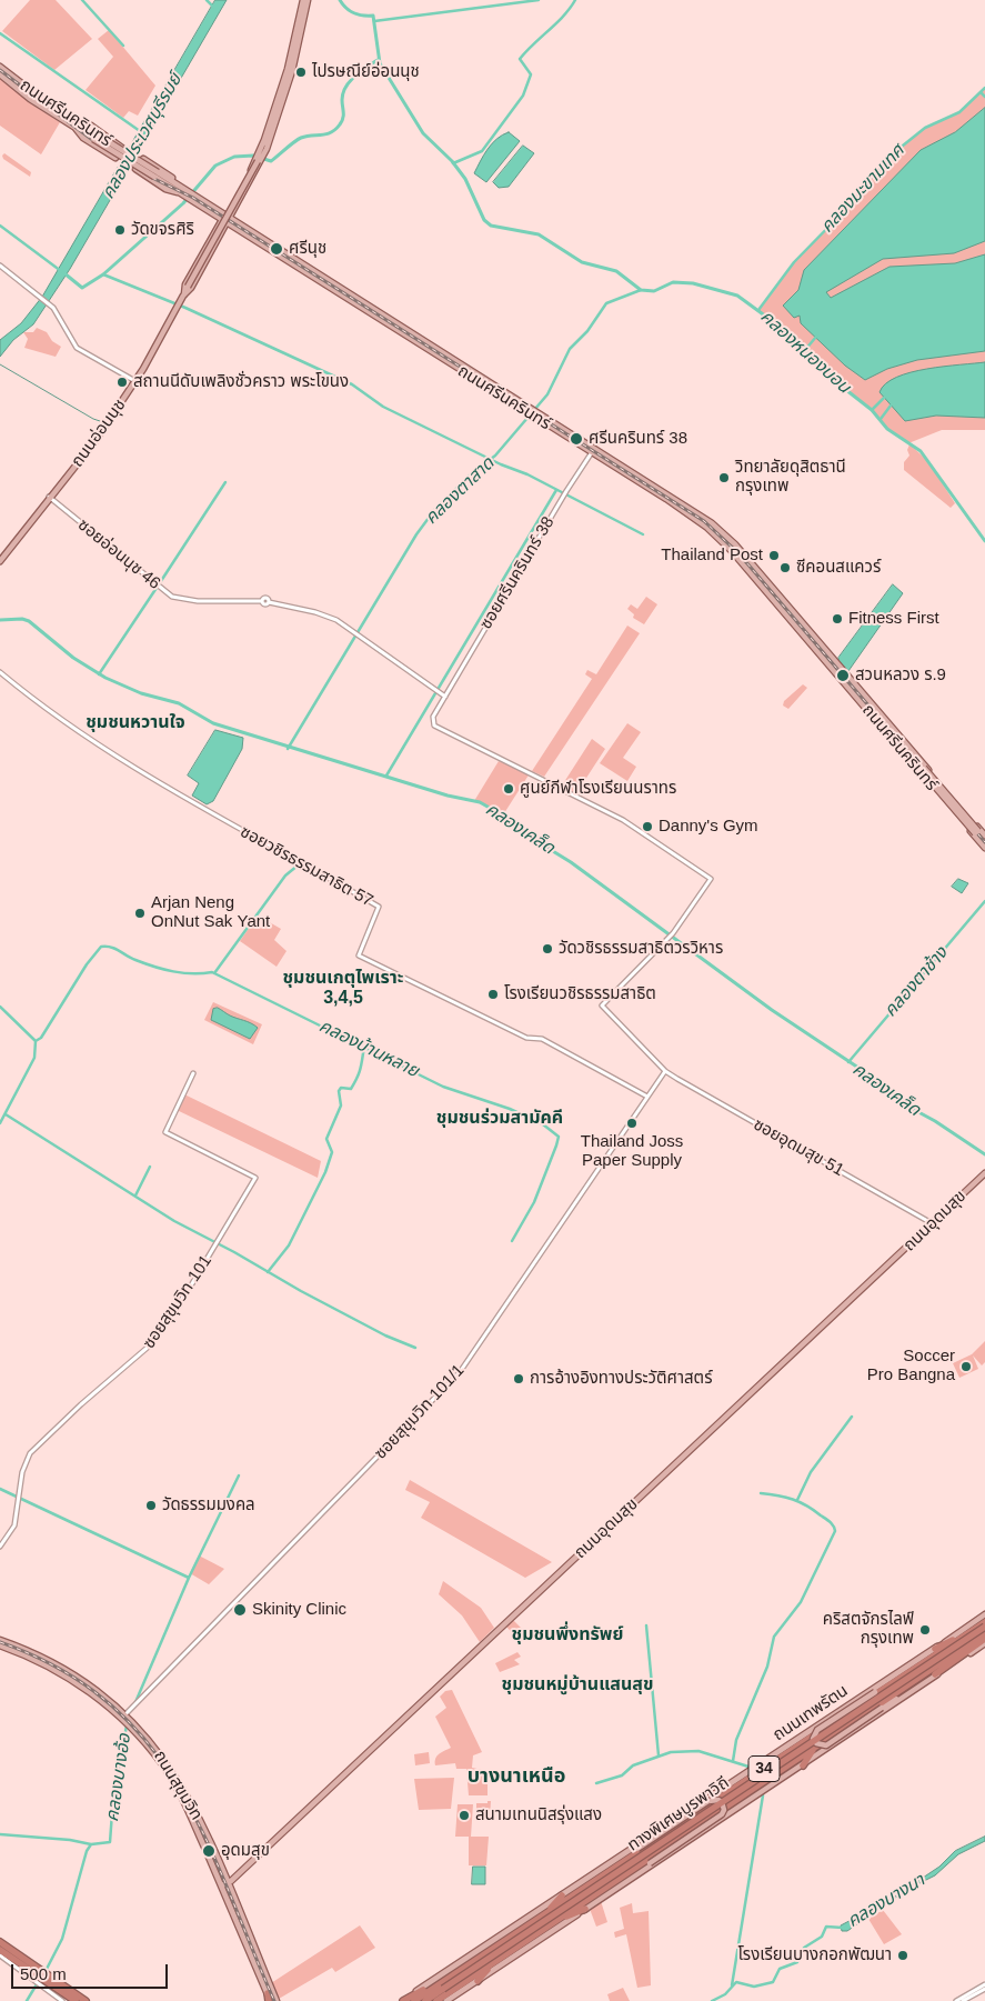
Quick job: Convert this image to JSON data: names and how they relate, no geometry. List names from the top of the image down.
{
  "streets": {
    "highway": ["ถนนเทพรัตน", "34", "ทางพิเศษบูรพาวิถี"],
    "main road": [
      "ถนนศรีนครินทร์",
      "ถนนอ่อนนุช",
      "ถนนอุดมสุข",
      "ถนนสุขุมวิท"
    ],
    "street": [
      "ซอยอ่อนนุช 46",
      "ซอยศรีนครินทร์ 38",
      "ซอยวชิรธรรมสาธิต 57",
      "ซอยอุดมสุข 51",
      "ซอยสุขุมวิท 101",
      "ซอยสุขุมวิท 101/1"
    ]
  },
  "crossings": [
    ["ถนนศรีนครินทร์", "ถนนอ่อนนุช"],
    ["ถนนศรีนครินทร์", "ซอยศรีนครินทร์ 38"],
    ["ถนนอ่อนนุช", "ซอยอ่อนนุช 46"],
    ["ซอยอ่อนนุช 46", "ซอยศรีนครินทร์ 38"],
    ["ซอยศรีนครินทร์ 38", "ซอยอุดมสุข 51"],
    ["ซอยวชิรธรรมสาธิต 57", "ซอยสุขุมวิท 101/1"],
    ["ซอยอุดมสุข 51", "ถนนอุดมสุข"],
    ["ซอยอุดมสุข 51", "ซอยสุขุมวิท 101/1"],
    ["ถนนอุดมสุข", "ถนนสุขุมวิท"],
    ["ซอยสุขุมวิท 101/1", "ถนนสุขุมวิท"],
    ["ถนนเทพรัตน", "ทางพิเศษบูรพาวิถี"]
  ],
  "districts": [
    "ชุมชนหวานใจ",
    "ชุมชนเกตุไพเราะ 3,4,5",
    "ชุมชนร่วมสามัคคี",
    "ชุมชนพึ่งทรัพย์",
    "ชุมชนหมู่บ้านแสนสุข",
    "บางนาเหนือ"
  ],
  "water": [
    "คลองประเวศบุรีรมย์",
    "คลองมะขามเทศ",
    "คลองหนองบอน",
    "คลองตาสาด",
    "คลองเคล็ด",
    "คลองตาช้าง",
    "คลองบ้านหลาย",
    "คลองบางอ้อ",
    "คลองบางนา"
  ],
  "places": [
    "ไปรษณีย์อ่อนนุช",
    "วัดขจรศิริ",
    "ศรีนุช",
    "สถานนีดับเพลิงชั่วคราว พระโขนง",
    "ศรีนครินทร์ 38",
    "วิทยาลัยดุสิตธานี กรุงเทพ",
    "Thailand Post",
    "ซีคอนสแควร์",
    "Fitness First",
    "สวนหลวง ร.9",
    "ศูนย์กีฬาโรงเรียนนราทร",
    "Danny's Gym",
    "Arjan Neng OnNut Sak Yant",
    "วัดวชิรธรรมสาธิตวรวิหาร",
    "โรงเรียนวชิรธรรมสาธิต",
    "Thailand Joss Paper Supply",
    "Soccer Pro Bangna",
    "การอ้างอิงทางประวัติศาสตร์",
    "วัดธรรมมงคล",
    "Skinity Clinic",
    "คริสตจักรไลฟ์ กรุงเทพ",
    "สนามเทนนิสรุ่งแสง",
    "อุดมสุข",
    "โรงเรียนบางกอกพัฒนา"
  ],
  "scale_bar": "500 m"
}
